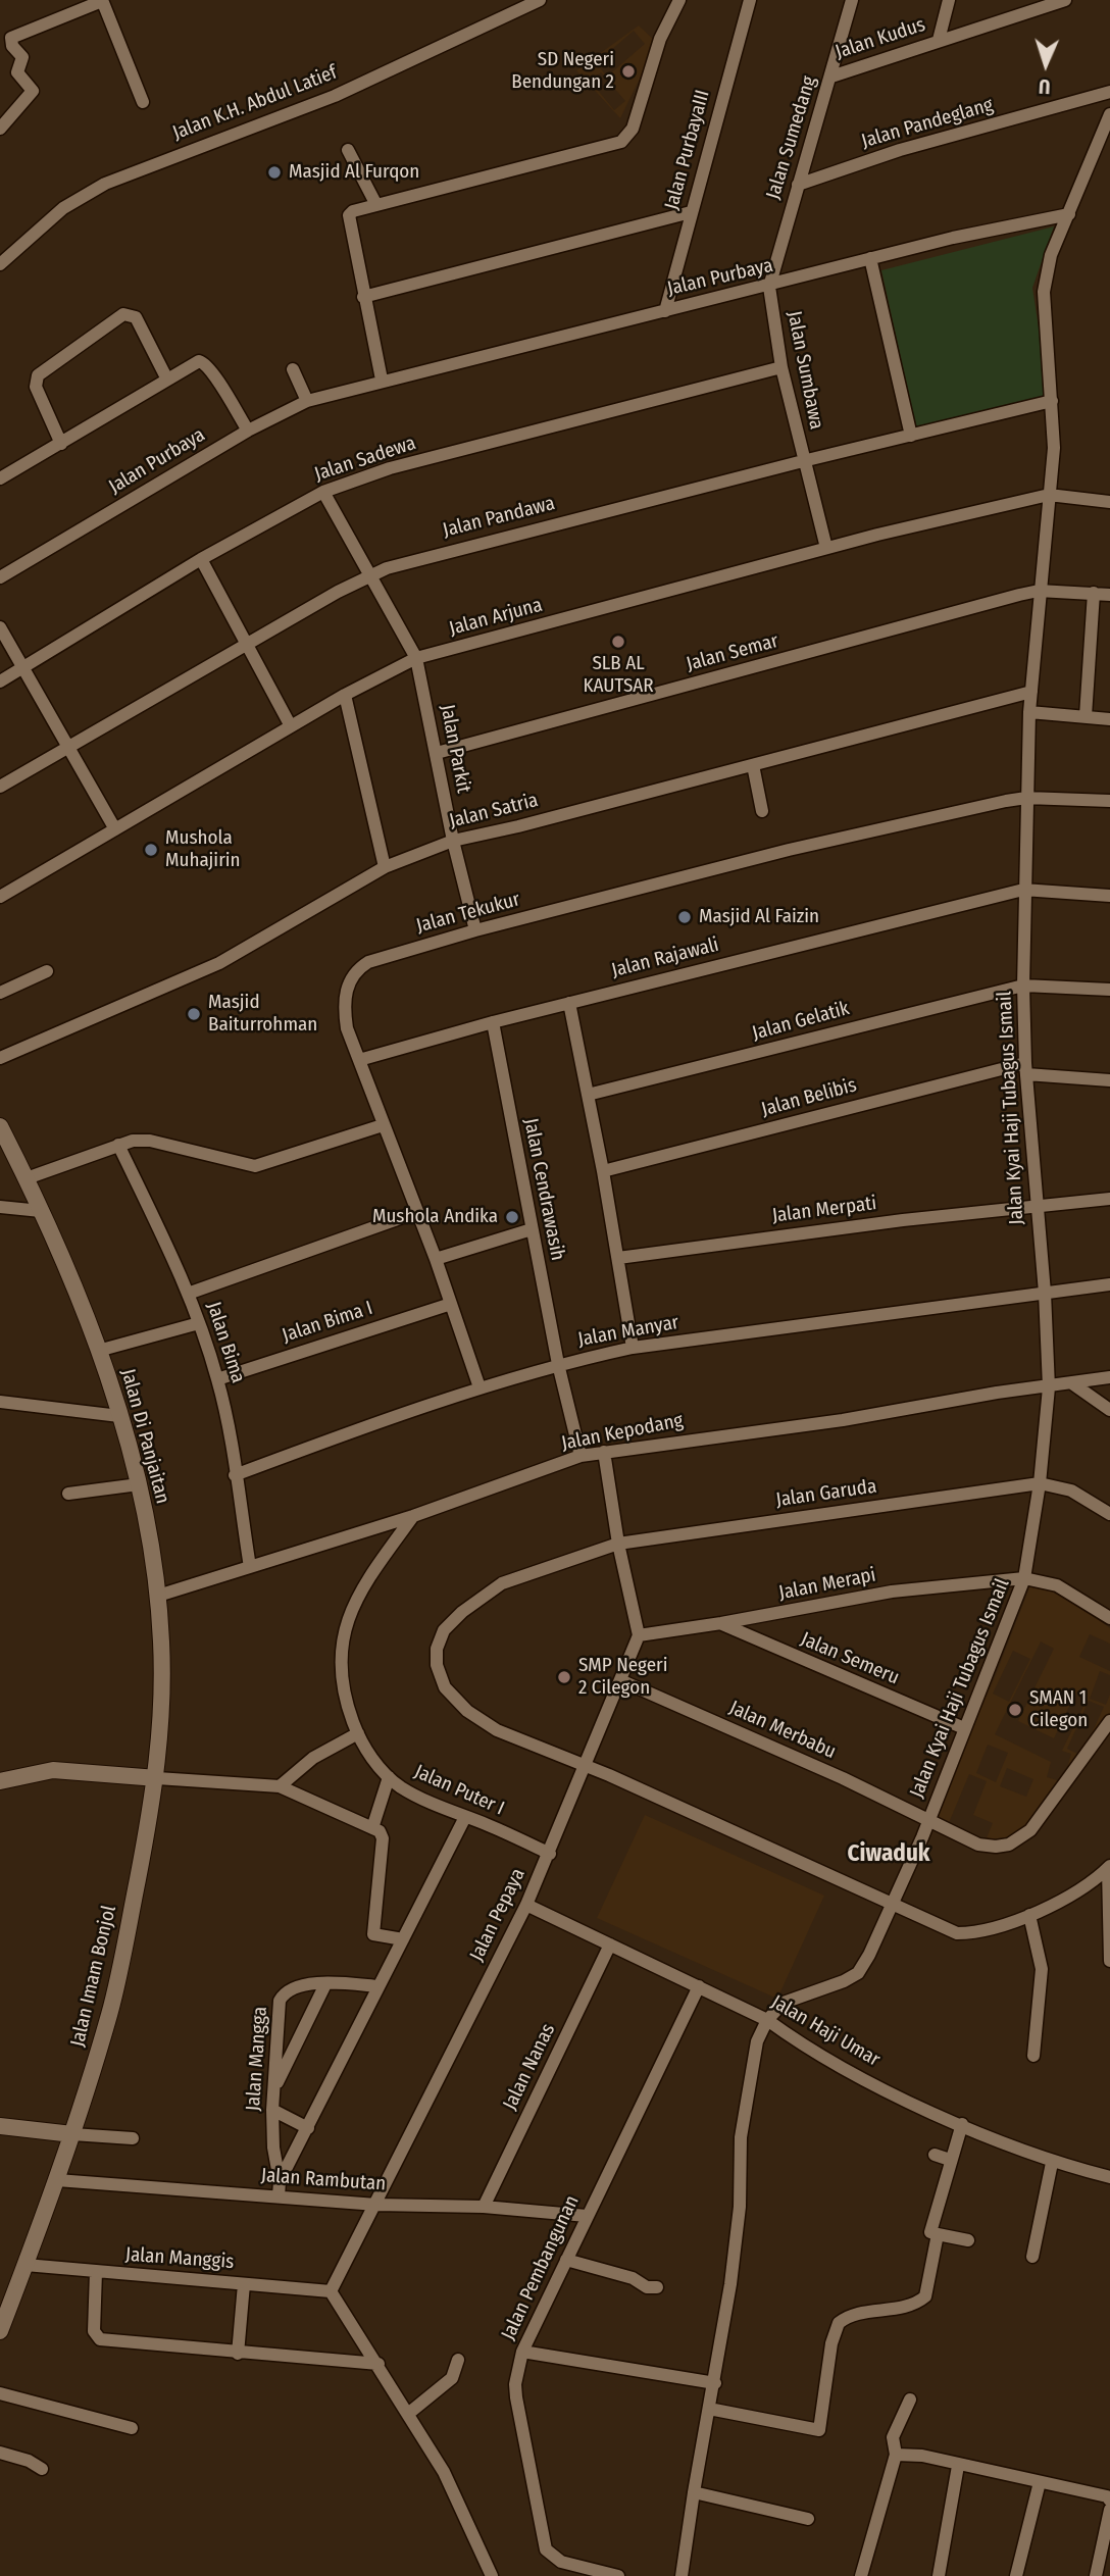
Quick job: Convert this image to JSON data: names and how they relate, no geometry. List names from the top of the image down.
{
  "streets": {
    "street": [
      "Jalan Kudus",
      "Jalan K.H. Abdul Latief",
      "Jalan Pandeglang",
      "Jalan Sumedang",
      "Jalan PurbayaIII",
      "Jalan Purbaya",
      "Jalan Sumbawa",
      "Jalan Sadewa",
      "Jalan Pandawa",
      "Jalan Arjuna",
      "Jalan Semar",
      "Jalan Parkit",
      "Jalan Satria",
      "Jalan Tekukur",
      "Jalan Rajawali",
      "Jalan Gelatik",
      "Jalan Belibis",
      "Jalan Kyai Haji Tubagus Ismail",
      "Jalan Cendrawasih",
      "Jalan Merpati",
      "Jalan Bima I",
      "Jalan Manyar",
      "Jalan Bima",
      "Jalan Kepodang",
      "Jalan Di Panjaitan",
      "Jalan Garuda",
      "Jalan Merapi",
      "Jalan Semeru",
      "Jalan Merbabu",
      "Jalan Puter I",
      "Jalan Pepaya",
      "Jalan Imam Bonjol",
      "Jalan Haji Umar",
      "Jalan Mangga",
      "Jalan Nanas",
      "Jalan Rambutan",
      "Jalan Manggis",
      "Jalan Pembangunan"
    ]
  },
  "crossings": [
    ["Jalan Kudus", "Jalan Sumedang"],
    ["Jalan Pandeglang", "Jalan Sumedang"],
    ["Jalan Sumedang", "Jalan Purbaya"],
    ["Jalan Sumedang", "Jalan Sumbawa"],
    ["Jalan PurbayaIII", "Jalan Purbaya"],
    ["Jalan Purbaya", "Jalan Sumbawa"],
    ["Jalan Purbaya", "Jalan Kyai Haji Tubagus Ismail"],
    ["Jalan Sumbawa", "Jalan Sadewa"],
    ["Jalan Sumbawa", "Jalan Pandawa"],
    ["Jalan Sumbawa", "Jalan Arjuna"],
    ["Jalan Sadewa", "Jalan Parkit"],
    ["Jalan Pandawa", "Jalan Parkit"],
    ["Jalan Pandawa", "Jalan Kyai Haji Tubagus Ismail"],
    ["Jalan Arjuna", "Jalan Parkit"],
    ["Jalan Arjuna", "Jalan Kyai Haji Tubagus Ismail"],
    ["Jalan Semar", "Jalan Parkit"],
    ["Jalan Semar", "Jalan Kyai Haji Tubagus Ismail"],
    ["Jalan Parkit", "Jalan Satria"],
    ["Jalan Parkit", "Jalan Tekukur"],
    ["Jalan Satria", "Jalan Kyai Haji Tubagus Ismail"],
    ["Jalan Tekukur", "Jalan Rajawali"],
    ["Jalan Tekukur", "Jalan Kyai Haji Tubagus Ismail"],
    ["Jalan Tekukur", "Jalan Bima I"],
    ["Jalan Tekukur", "Jalan Manyar"],
    ["Jalan Rajawali", "Jalan Kyai Haji Tubagus Ismail"],
    ["Jalan Rajawali", "Jalan Cendrawasih"],
    ["Jalan Gelatik", "Jalan Kyai Haji Tubagus Ismail"],
    ["Jalan Belibis", "Jalan Kyai Haji Tubagus Ismail"],
    ["Jalan Kyai Haji Tubagus Ismail", "Jalan Merpati"],
    ["Jalan Kyai Haji Tubagus Ismail", "Jalan Manyar"],
    ["Jalan Kyai Haji Tubagus Ismail", "Jalan Kepodang"],
    ["Jalan Kyai Haji Tubagus Ismail", "Jalan Garuda"],
    ["Jalan Kyai Haji Tubagus Ismail", "Jalan Merapi"],
    ["Jalan Kyai Haji Tubagus Ismail", "Jalan Semeru"],
    ["Jalan Kyai Haji Tubagus Ismail", "Jalan Merbabu"],
    ["Jalan Kyai Haji Tubagus Ismail", "Jalan Haji Umar"],
    ["Jalan Cendrawasih", "Jalan Manyar"],
    ["Jalan Cendrawasih", "Jalan Kepodang"],
    ["Jalan Bima I", "Jalan Bima"],
    ["Jalan Manyar", "Jalan Bima"],
    ["Jalan Bima", "Jalan Kepodang"],
    ["Jalan Kepodang", "Jalan Di Panjaitan"],
    ["Jalan Kepodang", "Jalan Puter I"],
    ["Jalan Di Panjaitan", "Jalan Imam Bonjol"],
    ["Jalan Garuda", "Jalan Pepaya"],
    ["Jalan Merapi", "Jalan Semeru"],
    ["Jalan Merapi", "Jalan Pepaya"],
    ["Jalan Merbabu", "Jalan Pepaya"],
    ["Jalan Puter I", "Jalan Pepaya"],
    ["Jalan Pepaya", "Jalan Haji Umar"],
    ["Jalan Pepaya", "Jalan Rambutan"],
    ["Jalan Pepaya", "Jalan Manggis"],
    ["Jalan Imam Bonjol", "Jalan Rambutan"],
    ["Jalan Imam Bonjol", "Jalan Manggis"],
    ["Jalan Haji Umar", "Jalan Nanas"],
    ["Jalan Haji Umar", "Jalan Pembangunan"],
    ["Jalan Nanas", "Jalan Rambutan"],
    ["Jalan Rambutan", "Jalan Pembangunan"]
  ],
  "districts": ["Ciwaduk"],
  "places": [
    "SD Negeri Bendungan 2",
    "Masjid Al Furqon",
    "SLB AL KAUTSAR",
    "Mushola Muhajirin",
    "Masjid Al Faizin",
    "Masjid Baiturrohman",
    "Mushola Andika",
    "SMP Negeri 2 Cilegon",
    "SMAN 1 Cilegon"
  ],
  "north": "bottom"
}
